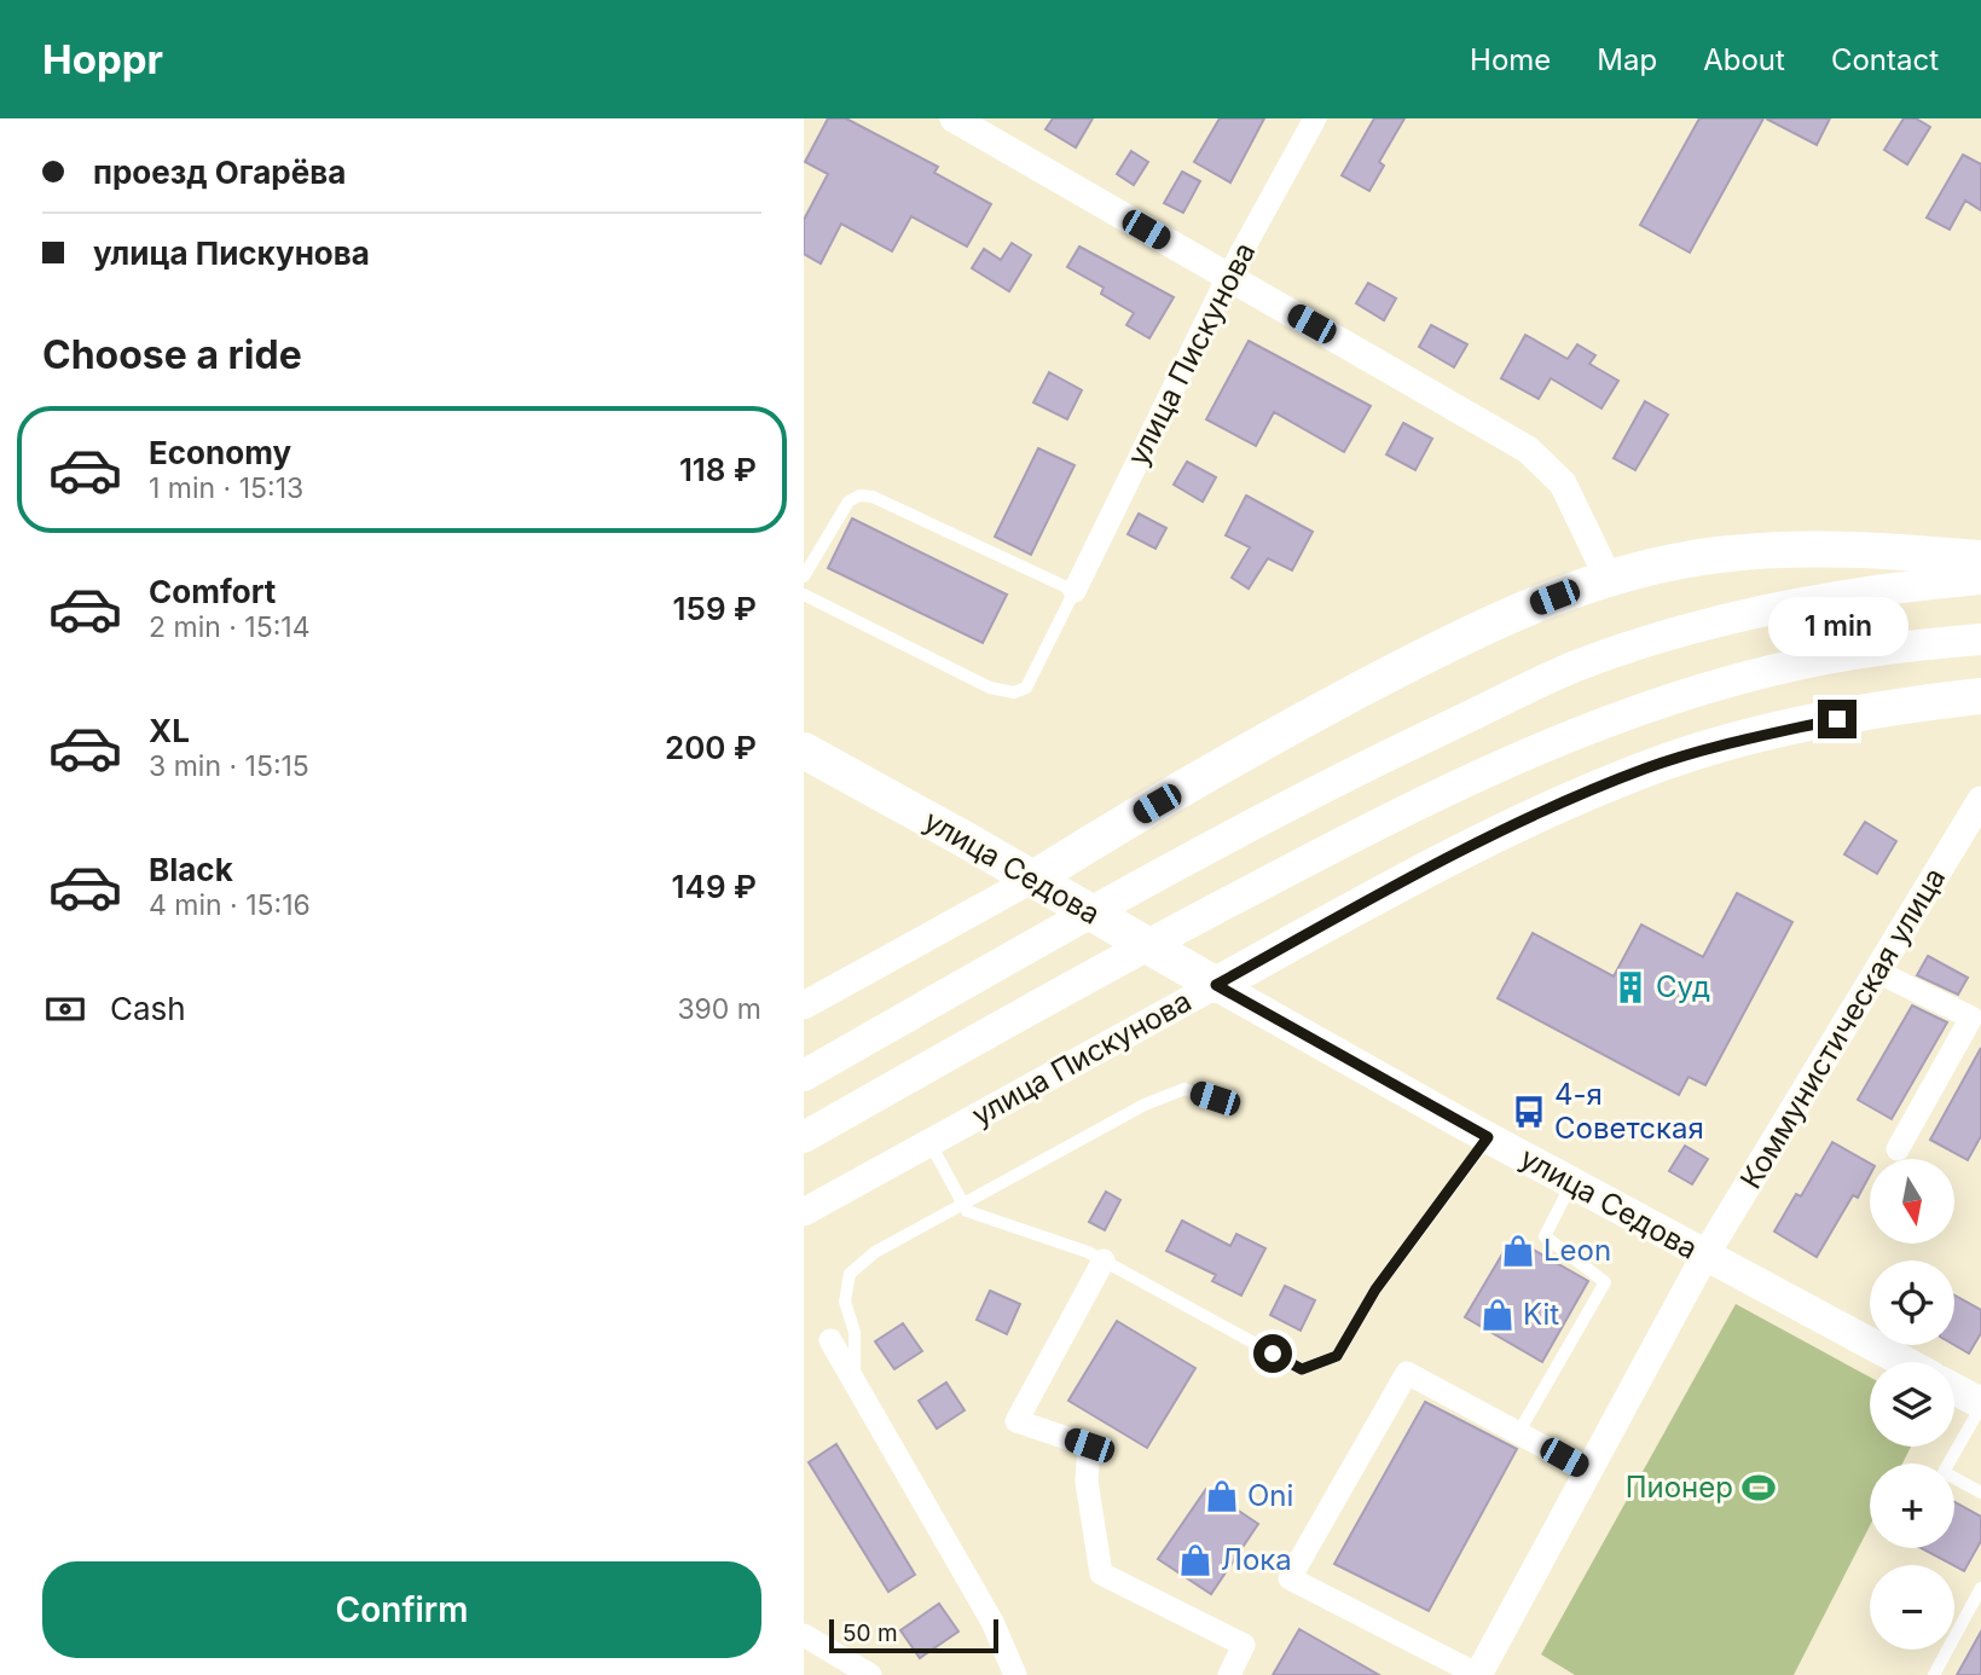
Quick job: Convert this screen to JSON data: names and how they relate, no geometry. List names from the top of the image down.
{
  "streets": {
    "main road": ["улица Пискунова", "улица Седова"],
    "street": ["Коммунистическая улица"]
  },
  "crossings": [
    ["улица Пискунова", "улица Седова"],
    ["улица Седова", "Коммунистическая улица"]
  ],
  "places": {
    "building": ["Суд"],
    "bus stop": ["4-я Советская"],
    "shop": [
      "Leon",
      "Kit",
      "Oni",
      "Лока"
    ],
    "sports": ["Пионер"]
  },
  "scale_bar": "50 m",
  "north": "bottom",
  "page": {
    "header": "Hoppr",
    "nav": [
      "Home",
      "Map",
      "About",
      "Contact"
    ],
    "banner": ["проезд Огарёва", "улица Пискунова"],
    "heading": "Choose a ride",
    "list": [
      {
        "name": "Economy",
        "note": "1 min · 15:13",
        "value": "118 ₽"
      },
      {
        "name": "Comfort",
        "note": "2 min · 15:14",
        "value": "159 ₽"
      },
      {
        "name": "XL",
        "note": "3 min · 15:15",
        "value": "200 ₽"
      },
      {
        "name": "Black",
        "note": "4 min · 15:16",
        "value": "149 ₽"
      }
    ],
    "bubble": "1 min",
    "pay": ["Cash", "390 m"],
    "map_buttons": ["+", "−"],
    "buttons": "Confirm",
    "scale": "50 m"
  }
}
